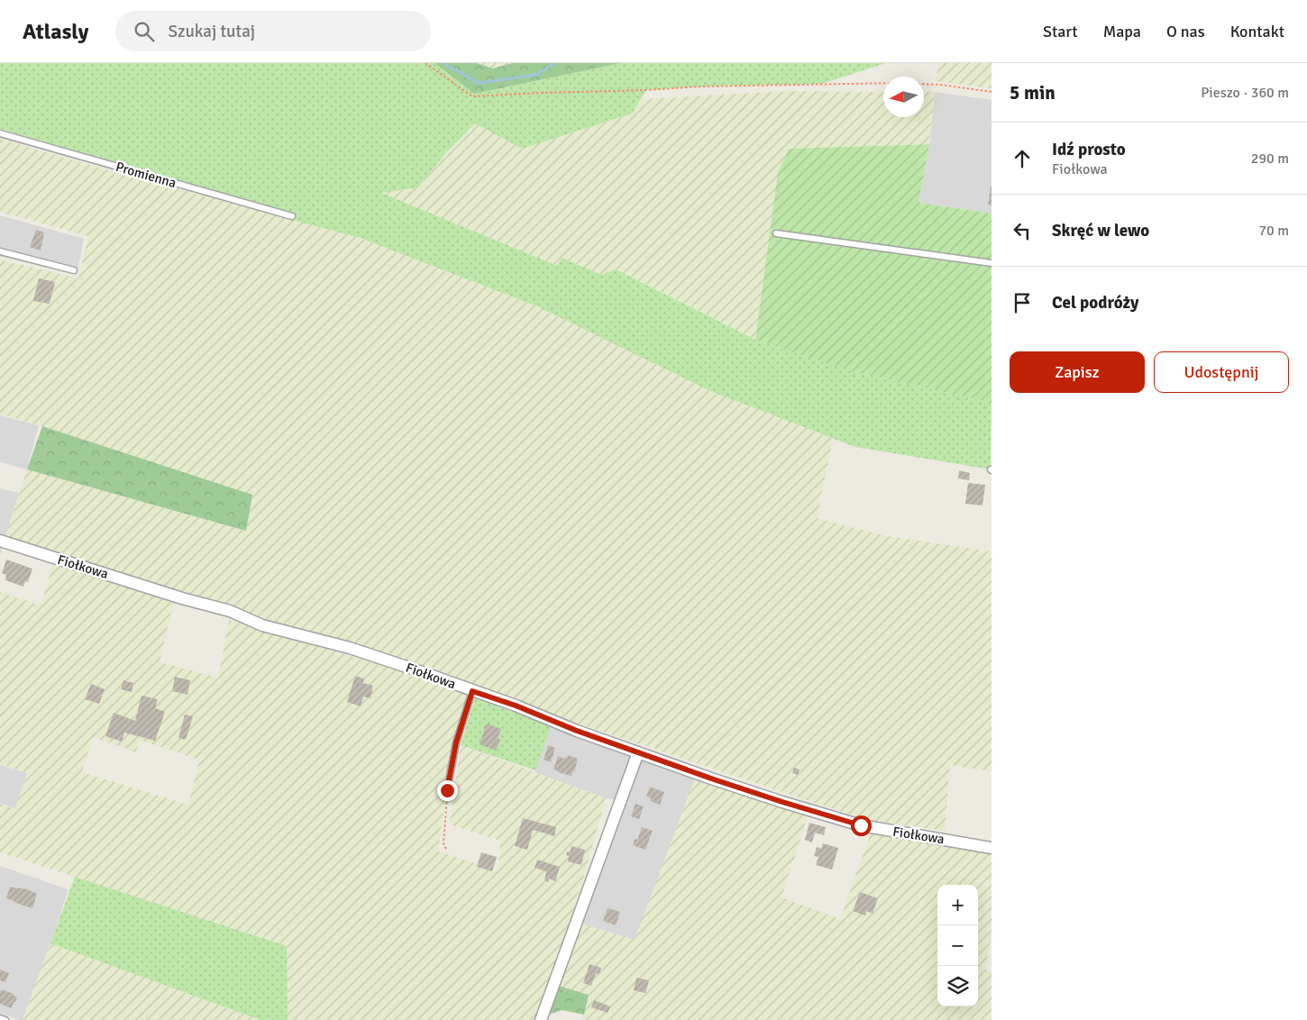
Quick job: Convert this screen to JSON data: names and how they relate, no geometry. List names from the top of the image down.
{
  "streets": {
    "street": ["Fiołkowa"],
    "lane": ["Promienna"]
  },
  "north": "left",
  "page": {
    "header": "Atlasly",
    "search": "Szukaj tutaj",
    "nav": [
      "Start",
      "Mapa",
      "O nas",
      "Kontakt"
    ],
    "heading": ["5 min", "Pieszo · 360 m"],
    "list": [
      ["Idź prosto", "Fiołkowa", "290 m"],
      ["Skręć w lewo", "70 m"],
      "Cel podróży"
    ],
    "buttons": ["Zapisz", "Udostępnij"],
    "map_buttons": ["+", "−"]
  }
}
